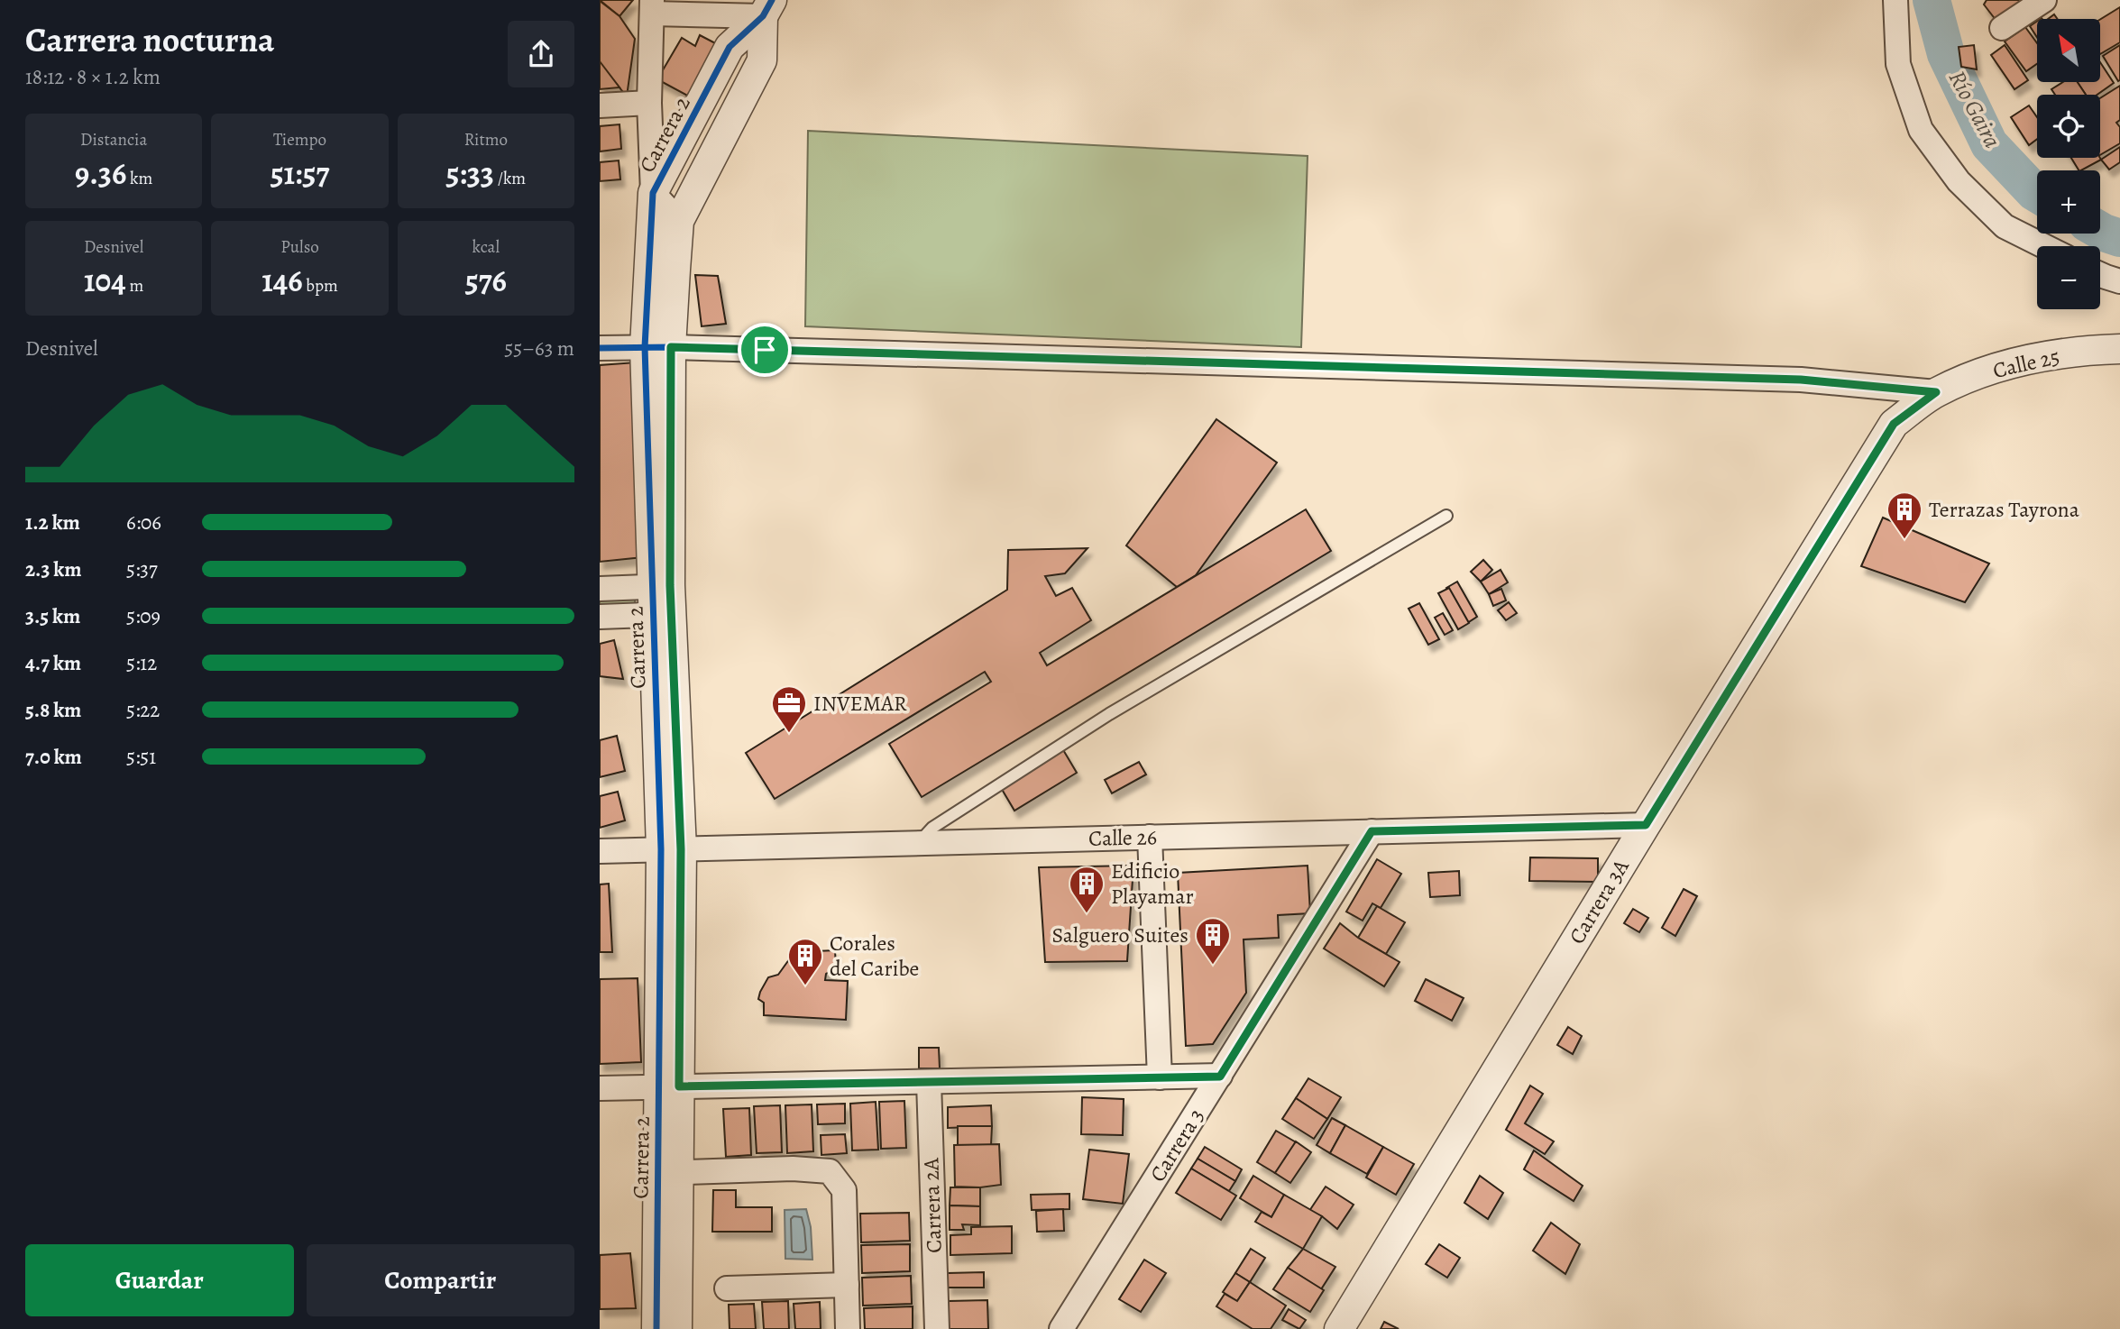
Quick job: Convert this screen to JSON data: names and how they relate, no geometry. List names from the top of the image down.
{
  "streets": {
    "street": [
      "Carrera 2",
      "Calle 25",
      "Calle 26",
      "Carrera 3A",
      "Carrera 3",
      "Carrera 2A"
    ]
  },
  "crossings": [
    ["Carrera 2", "Calle 26"],
    ["Calle 25", "Carrera 3A"],
    ["Calle 26", "Carrera 3A"],
    ["Calle 26", "Carrera 3"]
  ],
  "water": ["Río Gaira"],
  "places": {
    "building": [
      "Terrazas Tayrona",
      "Edificio Playamar",
      "Salguero Suites",
      "Corales del Caribe"
    ],
    "office": ["INVEMAR"]
  },
  "north": "top left",
  "page": {
    "heading": ["Carrera nocturna", "18:12 · 8 × 1.2 km"],
    "map_buttons": ["+", "−"],
    "stats": [
      ["Distancia", "9.36 km"],
      ["Tiempo", "51:57"],
      ["Ritmo", "5:33 /km"],
      ["Desnivel", "104 m"],
      ["Pulso", "146 bpm"],
      ["kcal", "576"]
    ],
    "chart": ["Desnivel", "55–63 m"],
    "list": [
      {
        "name": "1.2 km",
        "note": "6:06"
      },
      {
        "name": "2.3 km",
        "note": "5:37"
      },
      {
        "name": "3.5 km",
        "note": "5:09"
      },
      {
        "name": "4.7 km",
        "note": "5:12"
      },
      {
        "name": "5.8 km",
        "note": "5:22"
      },
      {
        "name": "7.0 km",
        "note": "5:51"
      }
    ],
    "buttons": ["Guardar", "Compartir"]
  }
}
